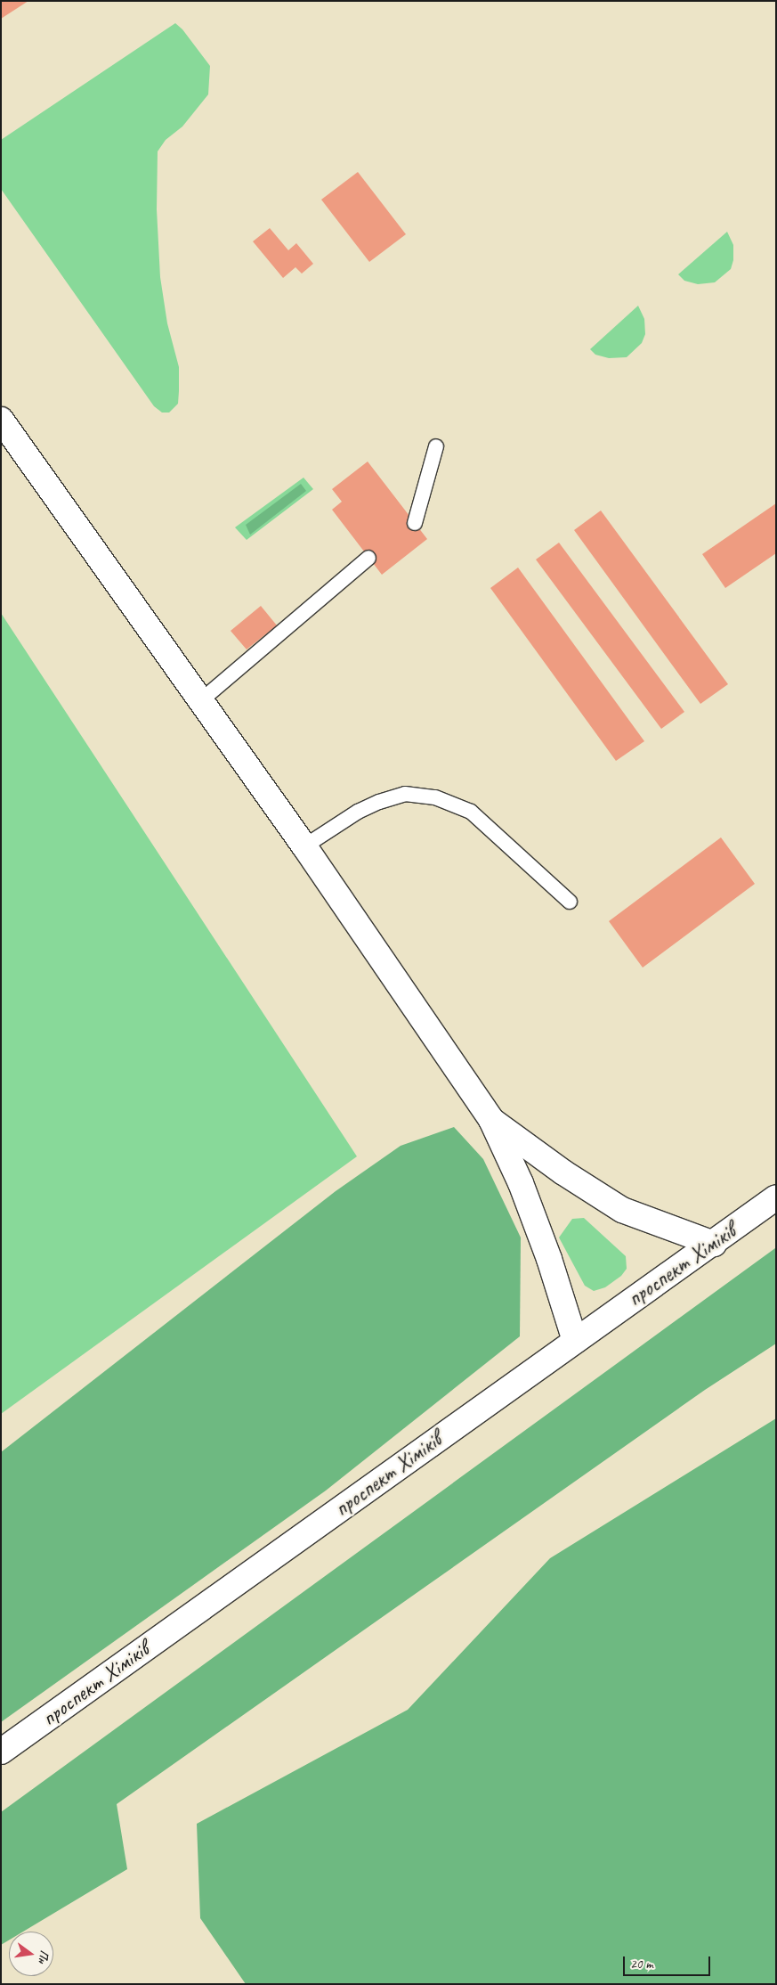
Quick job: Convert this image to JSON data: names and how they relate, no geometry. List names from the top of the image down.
{
  "streets": {
    "street": ["проспект Хіміків"]
  },
  "scale_bar": "20 m",
  "north": "right"
}
